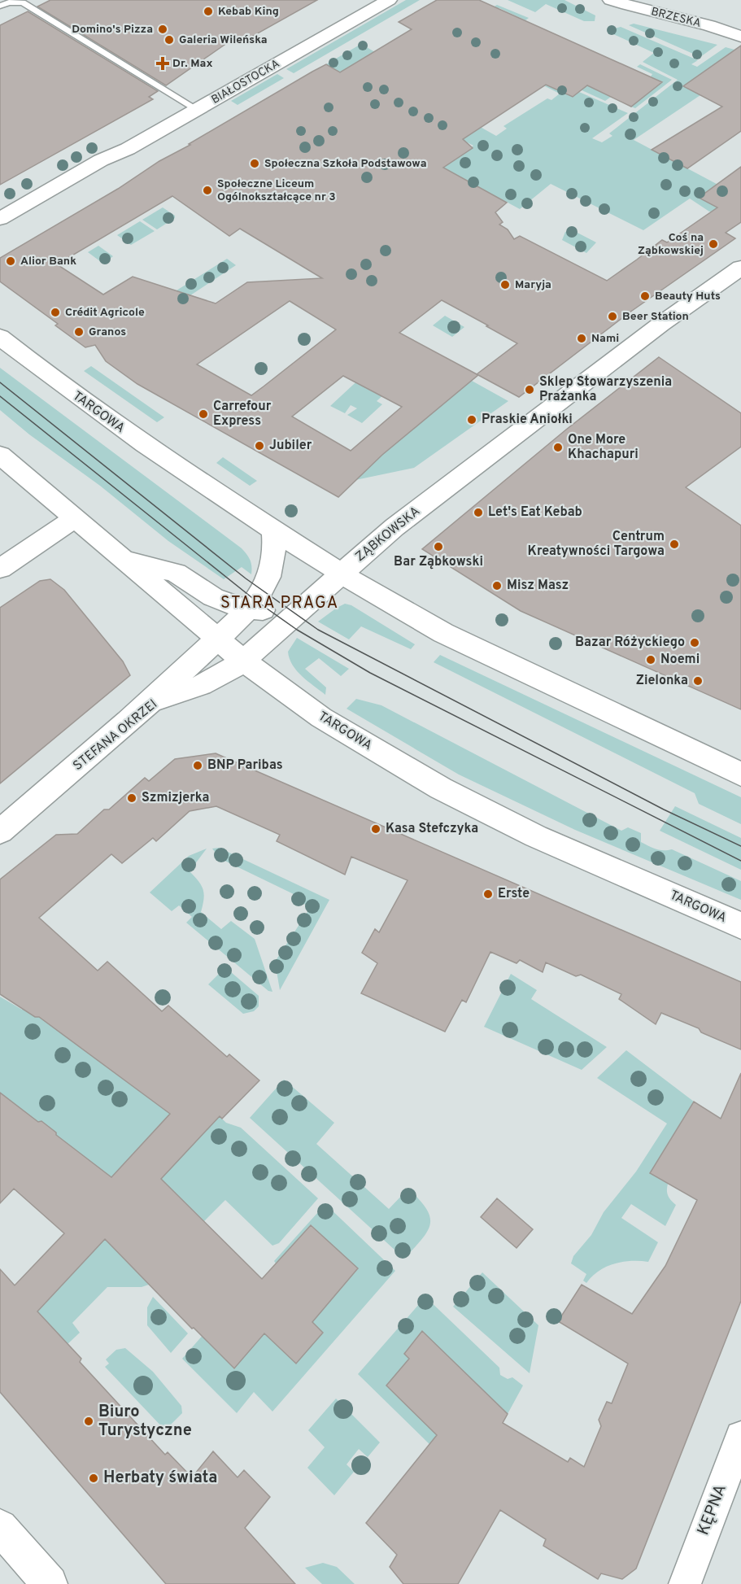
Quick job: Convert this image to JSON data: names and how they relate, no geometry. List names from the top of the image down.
{
  "streets": {
    "main road": ["TARGOWA", "ZĄBKOWSKA", "STEFANA OKRZEI"],
    "street": ["BRZESKA", "BIAŁOSTOCKA", "KĘPNA"]
  },
  "crossings": [
    ["TARGOWA", "ZĄBKOWSKA"],
    ["TARGOWA", "STEFANA OKRZEI"],
    ["ZĄBKOWSKA", "STEFANA OKRZEI"]
  ],
  "districts": ["STARA PRAGA"],
  "places": {
    "other": [
      "Kebab King",
      "Domino's Pizza",
      "Galeria Wileńska",
      "Społeczna Szkoła Podstawowa",
      "Społeczne Liceum Ogólnokształcące nr 3",
      "Coś na Ząbkowskiej",
      "Alior Bank",
      "Maryja",
      "Beauty Huts",
      "Crédit Agricole",
      "Beer Station",
      "Granos",
      "Nami",
      "Sklep Stowarzyszenia Prażanka",
      "Carrefour Express",
      "Praskie Aniołki",
      "Jubiler",
      "One More Khachapuri",
      "Let's Eat Kebab",
      "Centrum Kreatywności Targowa",
      "Bar Ząbkowski",
      "Misz Masz",
      "Bazar Różyckiego",
      "Noemi",
      "Zielonka",
      "BNP Paribas",
      "Szmizjerka",
      "Kasa Stefczyka",
      "Erste",
      "Biuro Turystyczne",
      "Herbaty świata"
    ],
    "health": ["Dr. Max"]
  }
}
